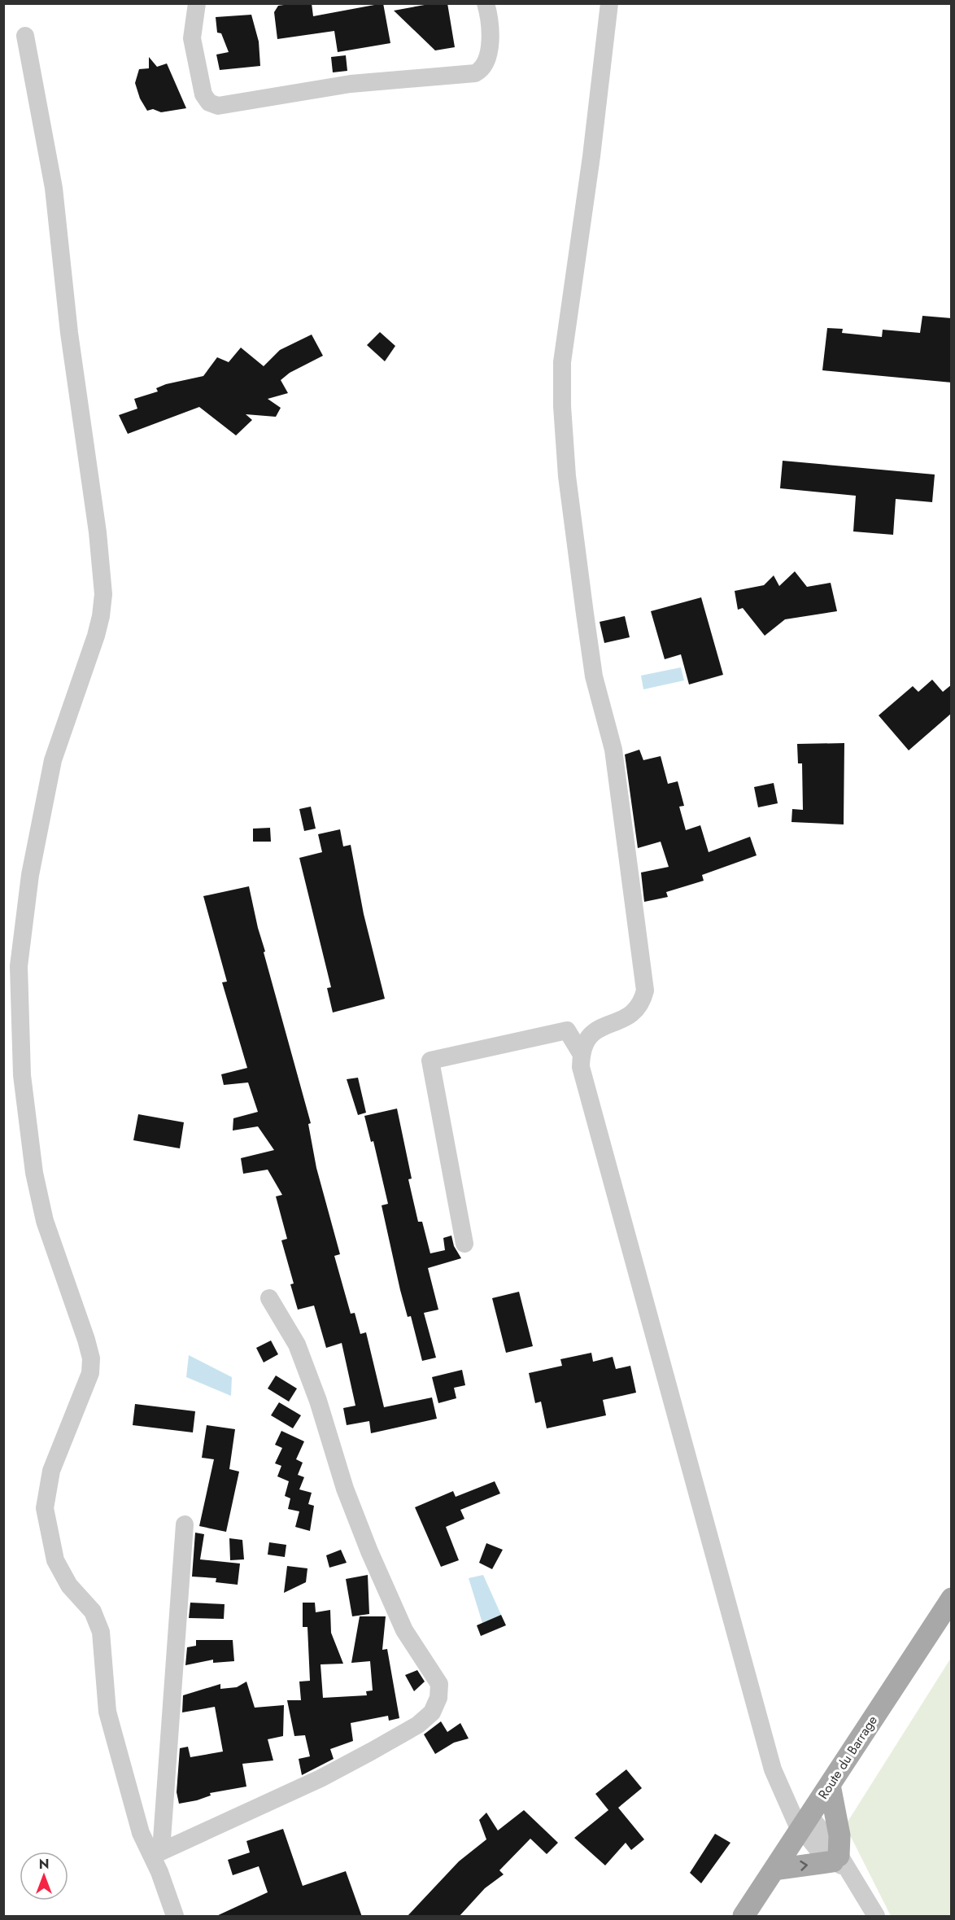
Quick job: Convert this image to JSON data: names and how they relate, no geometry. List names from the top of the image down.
{
  "streets": {
    "main road": ["Route du Barrage"]
  },
  "north": "top"
}
